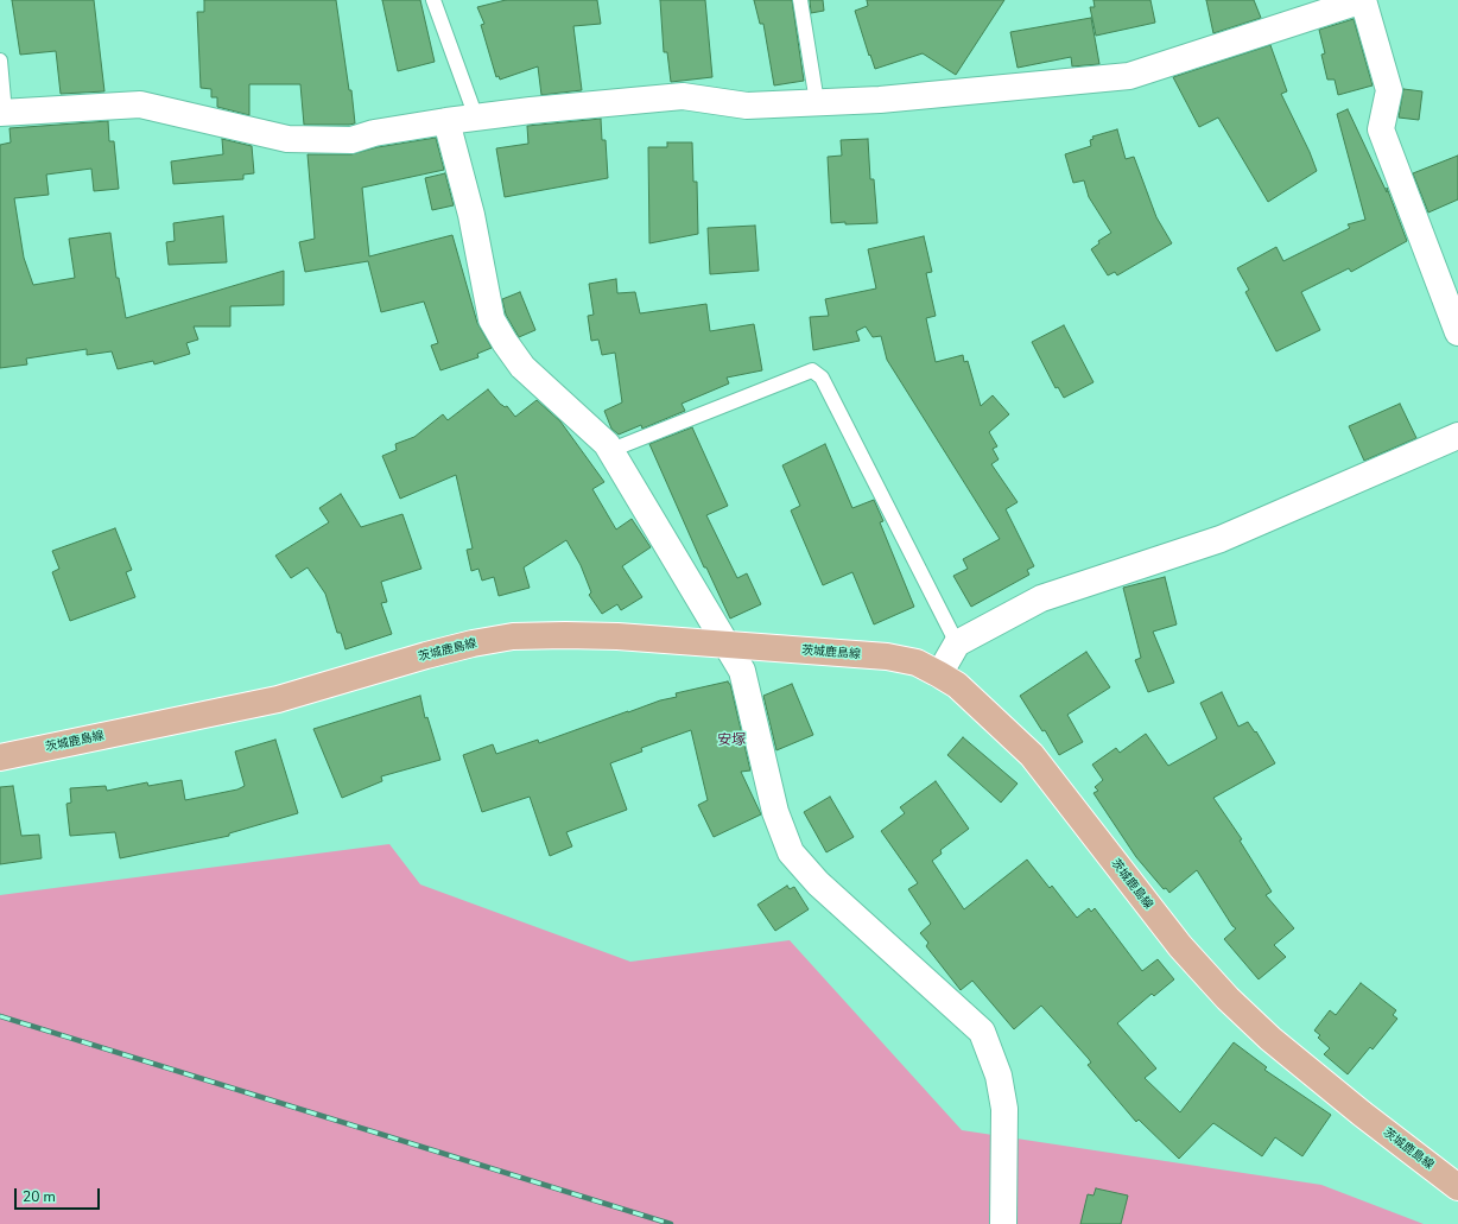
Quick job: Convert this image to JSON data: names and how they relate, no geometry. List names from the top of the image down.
{
  "streets": {
    "main road": ["茨城鹿島線"]
  },
  "districts": ["安塚"],
  "scale_bar": "20 m"
}
